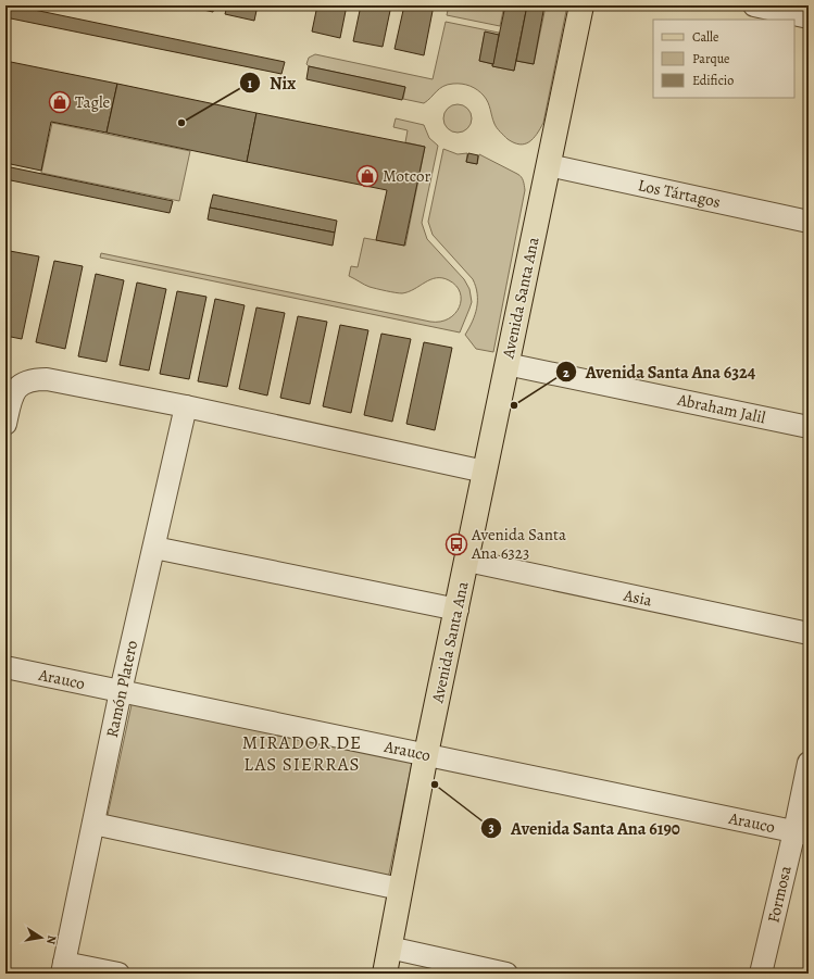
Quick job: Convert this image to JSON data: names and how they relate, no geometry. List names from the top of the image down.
{
  "streets": {
    "main road": ["Avenida Santa Ana"],
    "street": [
      "Los Tártagos",
      "Abraham Jalil",
      "Asia",
      "Arauco",
      "Ramón Platero",
      "Formosa"
    ]
  },
  "crossings": [
    ["Los Tártagos", "Avenida Santa Ana"],
    ["Avenida Santa Ana", "Abraham Jalil"],
    ["Avenida Santa Ana", "Asia"],
    ["Avenida Santa Ana", "Arauco"],
    ["Arauco", "Ramón Platero"],
    ["Arauco", "Formosa"]
  ],
  "districts": ["MIRADOR DE LAS SIERRAS"],
  "places": {
    "shop": ["Tagle", "Motcor"],
    "other": ["Nix", "Avenida Santa Ana 6324", "Avenida Santa Ana 6190"],
    "bus stop": ["Avenida Santa Ana 6323"]
  },
  "legend": ["Calle", "Parque", "Edificio"],
  "north": "right"
}
